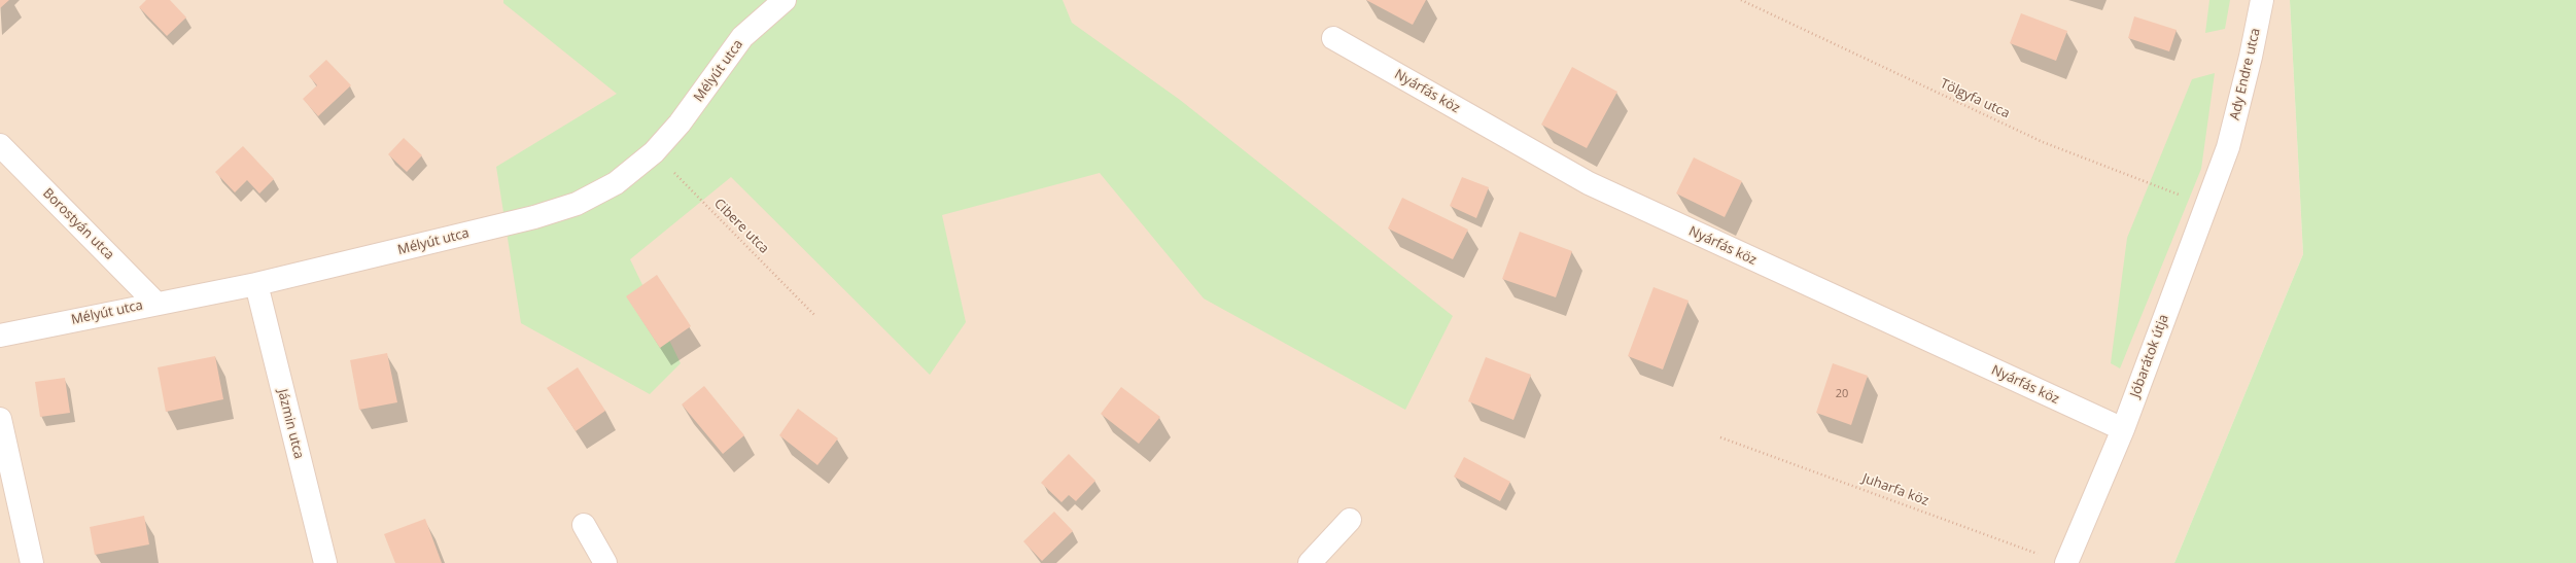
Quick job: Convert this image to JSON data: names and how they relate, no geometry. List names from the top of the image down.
{
  "streets": {
    "street": [
      "Mélyút utca",
      "Ady Endre utca",
      "Nyárfás köz",
      "Borostyán utca",
      "Jóbarátok útja",
      "Jázmin utca"
    ],
    "path": ["Tölgyfa utca", "Cibere utca", "Juharfa köz"]
  },
  "crossings": [
    ["Mélyút utca", "Borostyán utca"],
    ["Mélyút utca", "Cibere utca"],
    ["Mélyút utca", "Jázmin utca"],
    ["Ady Endre utca", "Jóbarátok útja"],
    ["Nyárfás köz", "Jóbarátok útja"],
    ["Tölgyfa utca", "Jóbarátok útja"]
  ],
  "house_numbers": ["20"]
}
